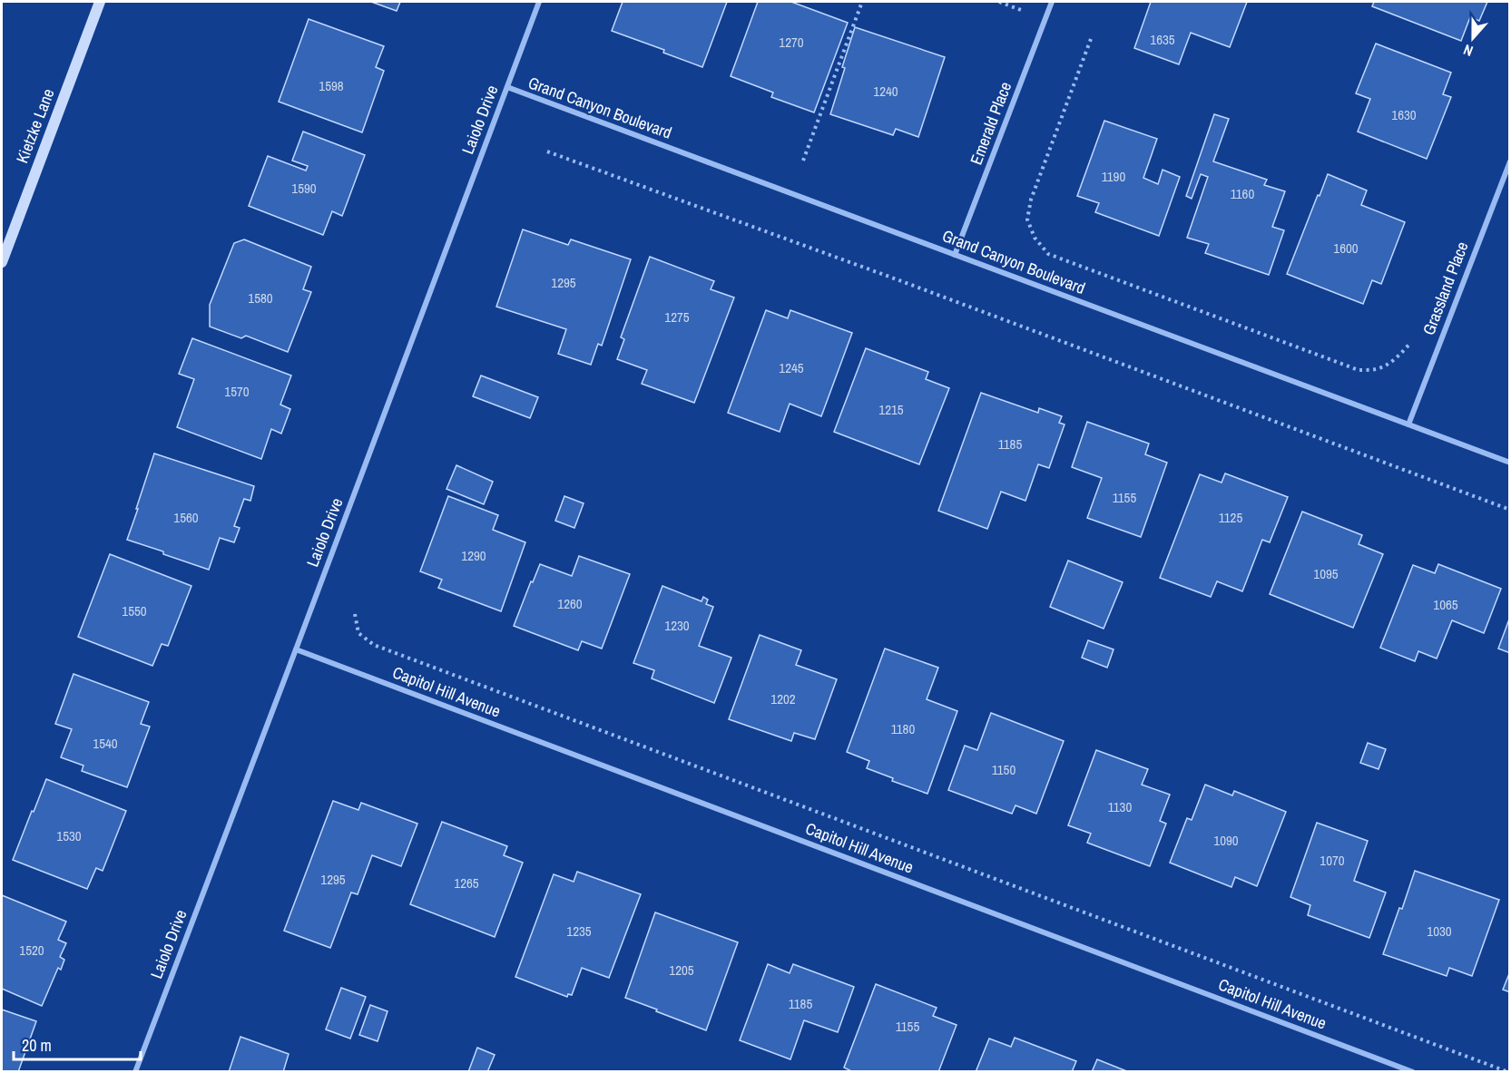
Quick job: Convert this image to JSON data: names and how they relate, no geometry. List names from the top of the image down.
{
  "streets": {
    "main road": ["Kietzke Lane"],
    "street": [
      "Grand Canyon Boulevard",
      "Laiolo Drive",
      "Emerald Place",
      "Grassland Place",
      "Capitol Hill Avenue"
    ]
  },
  "crossings": [
    ["Grand Canyon Boulevard", "Laiolo Drive"],
    ["Grand Canyon Boulevard", "Emerald Place"],
    ["Grand Canyon Boulevard", "Grassland Place"],
    ["Laiolo Drive", "Capitol Hill Avenue"]
  ],
  "house_numbers": [
    "1635",
    "1270",
    "1598",
    "1240",
    "1630",
    "1190",
    "1590",
    "1160",
    "1600",
    "1295",
    "1580",
    "1275",
    "1245",
    "1570",
    "1215",
    "1185",
    "1155",
    "1560",
    "1125",
    "1290",
    "1095",
    "1260",
    "1065",
    "1550",
    "1230",
    "1202",
    "1180",
    "1540",
    "1150",
    "1130",
    "1530",
    "1090",
    "1070",
    "1295",
    "1265",
    "1235",
    "1030",
    "1520",
    "1205",
    "1185",
    "1155"
  ],
  "scale_bar": "20 m",
  "north": "bottom"
}
